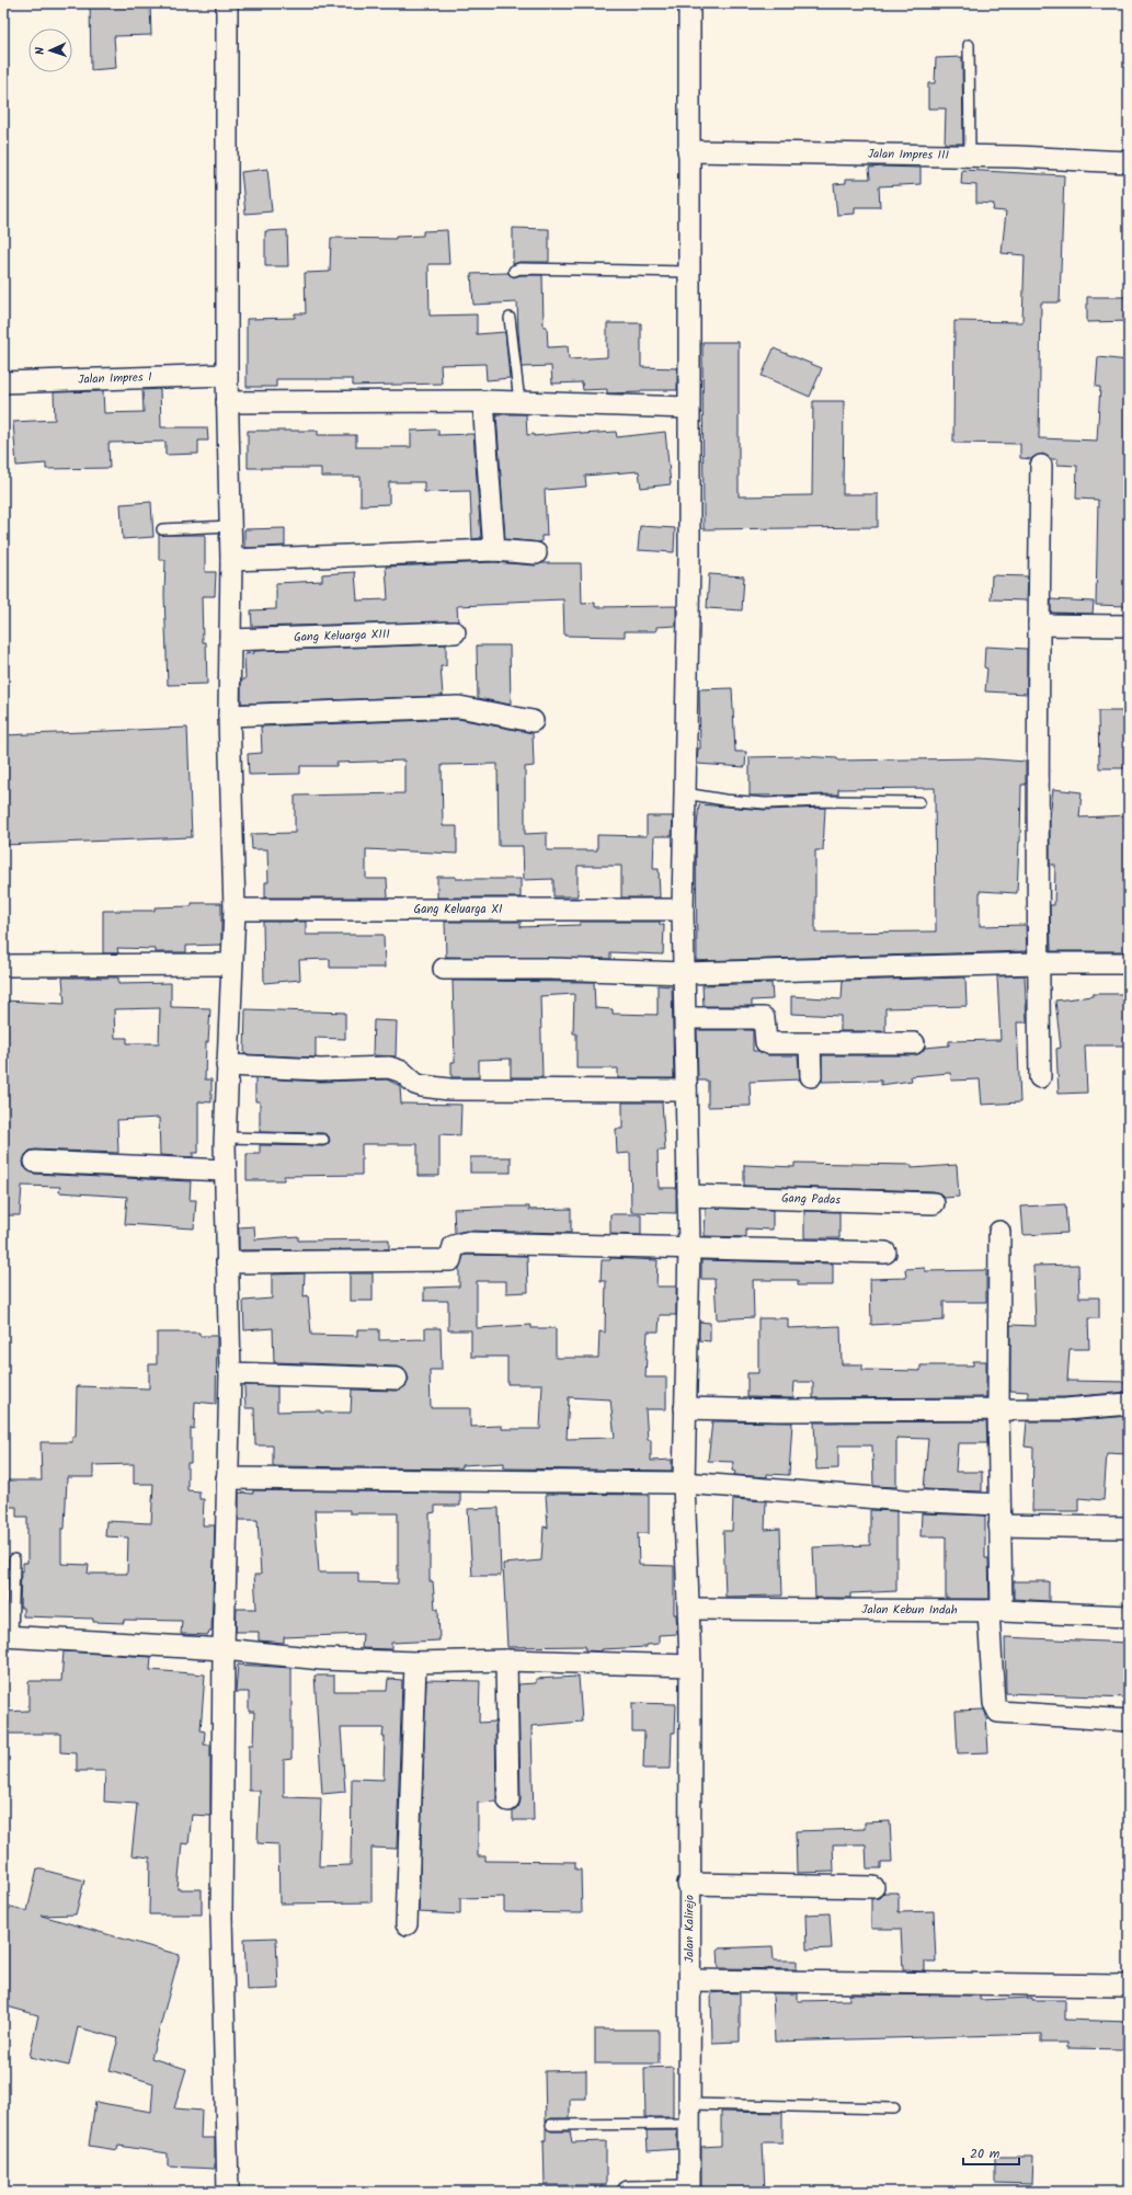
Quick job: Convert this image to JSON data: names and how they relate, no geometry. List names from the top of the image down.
{
  "streets": {
    "street": [
      "Jalan Impres III",
      "Jalan Impres I",
      "Gang Keluarga XIII",
      "Gang Keluarga XI",
      "Gang Padas",
      "Jalan Kebun Indah",
      "Jalan Kalirejo"
    ]
  },
  "crossings": [
    ["Jalan Impres III", "Jalan Kalirejo"],
    ["Gang Keluarga XI", "Jalan Kalirejo"],
    ["Gang Padas", "Jalan Kalirejo"],
    ["Jalan Kebun Indah", "Jalan Kalirejo"]
  ],
  "scale_bar": "20 m",
  "north": "left"
}
